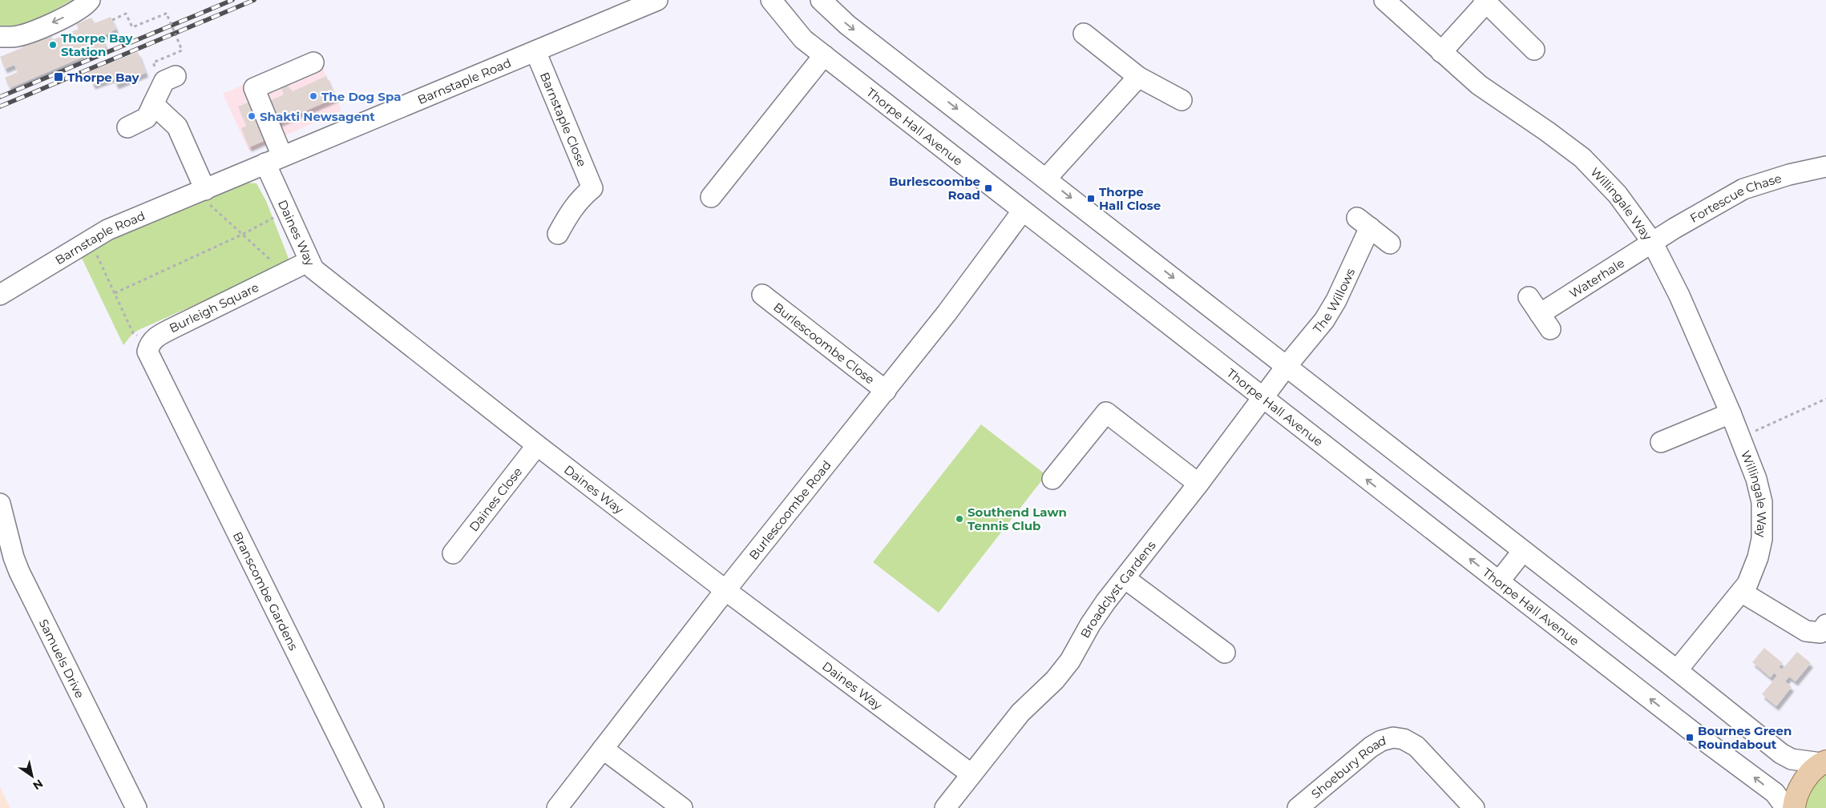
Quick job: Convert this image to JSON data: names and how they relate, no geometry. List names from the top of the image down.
{
  "streets": {
    "street": [
      "Barnstaple Road",
      "Barnstaple Close",
      "Thorpe Hall Avenue",
      "Fortescue Chase",
      "Willingale Way",
      "Daines Way",
      "Waterhale",
      "The Willows",
      "Burleigh Square",
      "Burlescoombe Close",
      "Daines Close",
      "Burlescoombe Road",
      "Broadclyst Gardens",
      "Branscombe Gardens",
      "Samuels Drive",
      "Shoebury Road"
    ]
  },
  "crossings": [
    ["Barnstaple Road", "Barnstaple Close"],
    ["Barnstaple Road", "Daines Way"],
    ["Thorpe Hall Avenue", "Burlescoombe Road"],
    ["Thorpe Hall Avenue", "Broadclyst Gardens"],
    ["Fortescue Chase", "Willingale Way"],
    ["Fortescue Chase", "Waterhale"],
    ["Willingale Way", "Waterhale"],
    ["Daines Way", "Burleigh Square"],
    ["Daines Way", "Daines Close"],
    ["Daines Way", "Burlescoombe Road"],
    ["Daines Way", "Broadclyst Gardens"],
    ["The Willows", "Broadclyst Gardens"],
    ["Burleigh Square", "Branscombe Gardens"],
    ["Burlescoombe Close", "Burlescoombe Road"]
  ],
  "places": {
    "other": [
      "Thorpe Bay Station",
      "The Dog Spa",
      "Shakti Newsagent",
      "Southend Lawn Tennis Club"
    ],
    "transit": [
      "Thorpe Bay",
      "Burlescoombe Road",
      "Thorpe Hall Close",
      "Bournes Green Roundabout"
    ]
  },
  "north": "bottom right"
}
